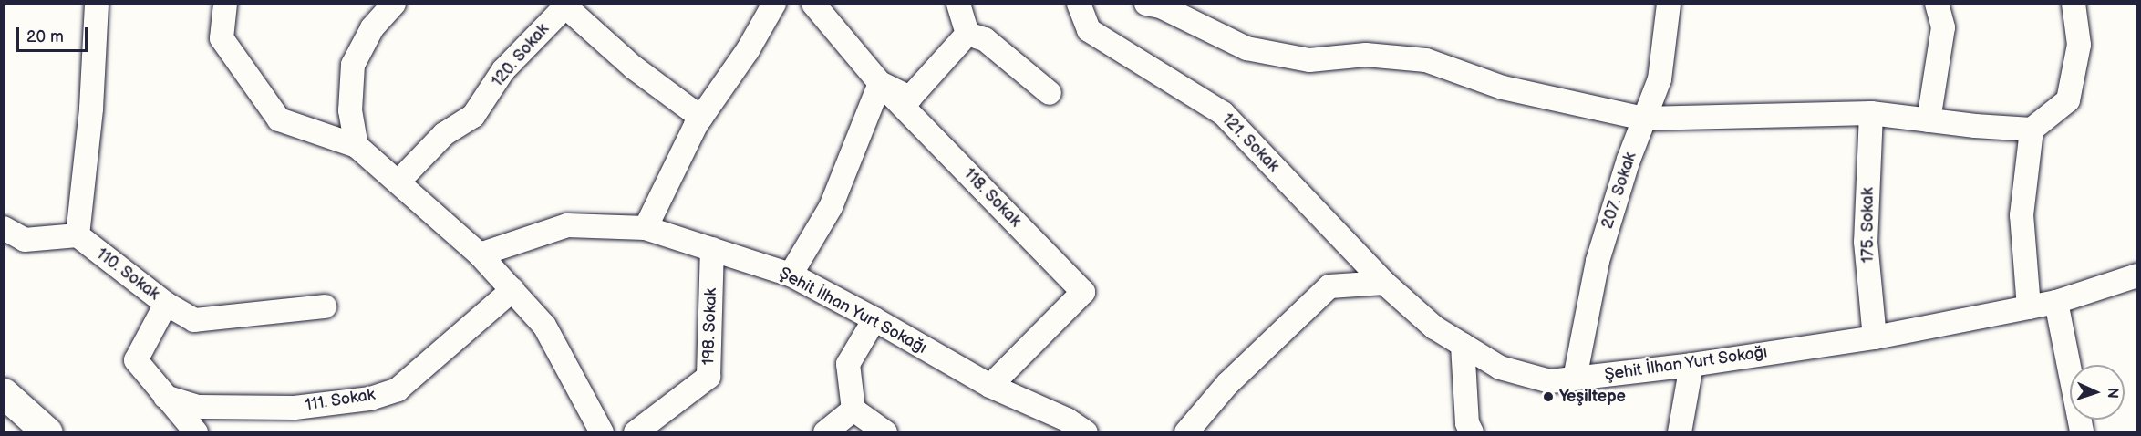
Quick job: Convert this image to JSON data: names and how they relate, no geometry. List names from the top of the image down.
{
  "streets": {
    "street": [
      "120. Sokak",
      "121. Sokak",
      "207. Sokak",
      "118. Sokak",
      "175. Sokak",
      "110. Sokak",
      "Şehit İlhan Yurt Sokağı",
      "198. Sokak",
      "111. Sokak"
    ]
  },
  "crossings": [
    ["121. Sokak", "Şehit İlhan Yurt Sokağı"],
    ["207. Sokak", "Şehit İlhan Yurt Sokağı"],
    ["118. Sokak", "Şehit İlhan Yurt Sokağı"],
    ["175. Sokak", "Şehit İlhan Yurt Sokağı"],
    ["110. Sokak", "111. Sokak"],
    ["Şehit İlhan Yurt Sokağı", "198. Sokak"]
  ],
  "places": ["Yeşiltepe"],
  "scale_bar": "20 m",
  "north": "right"
}
